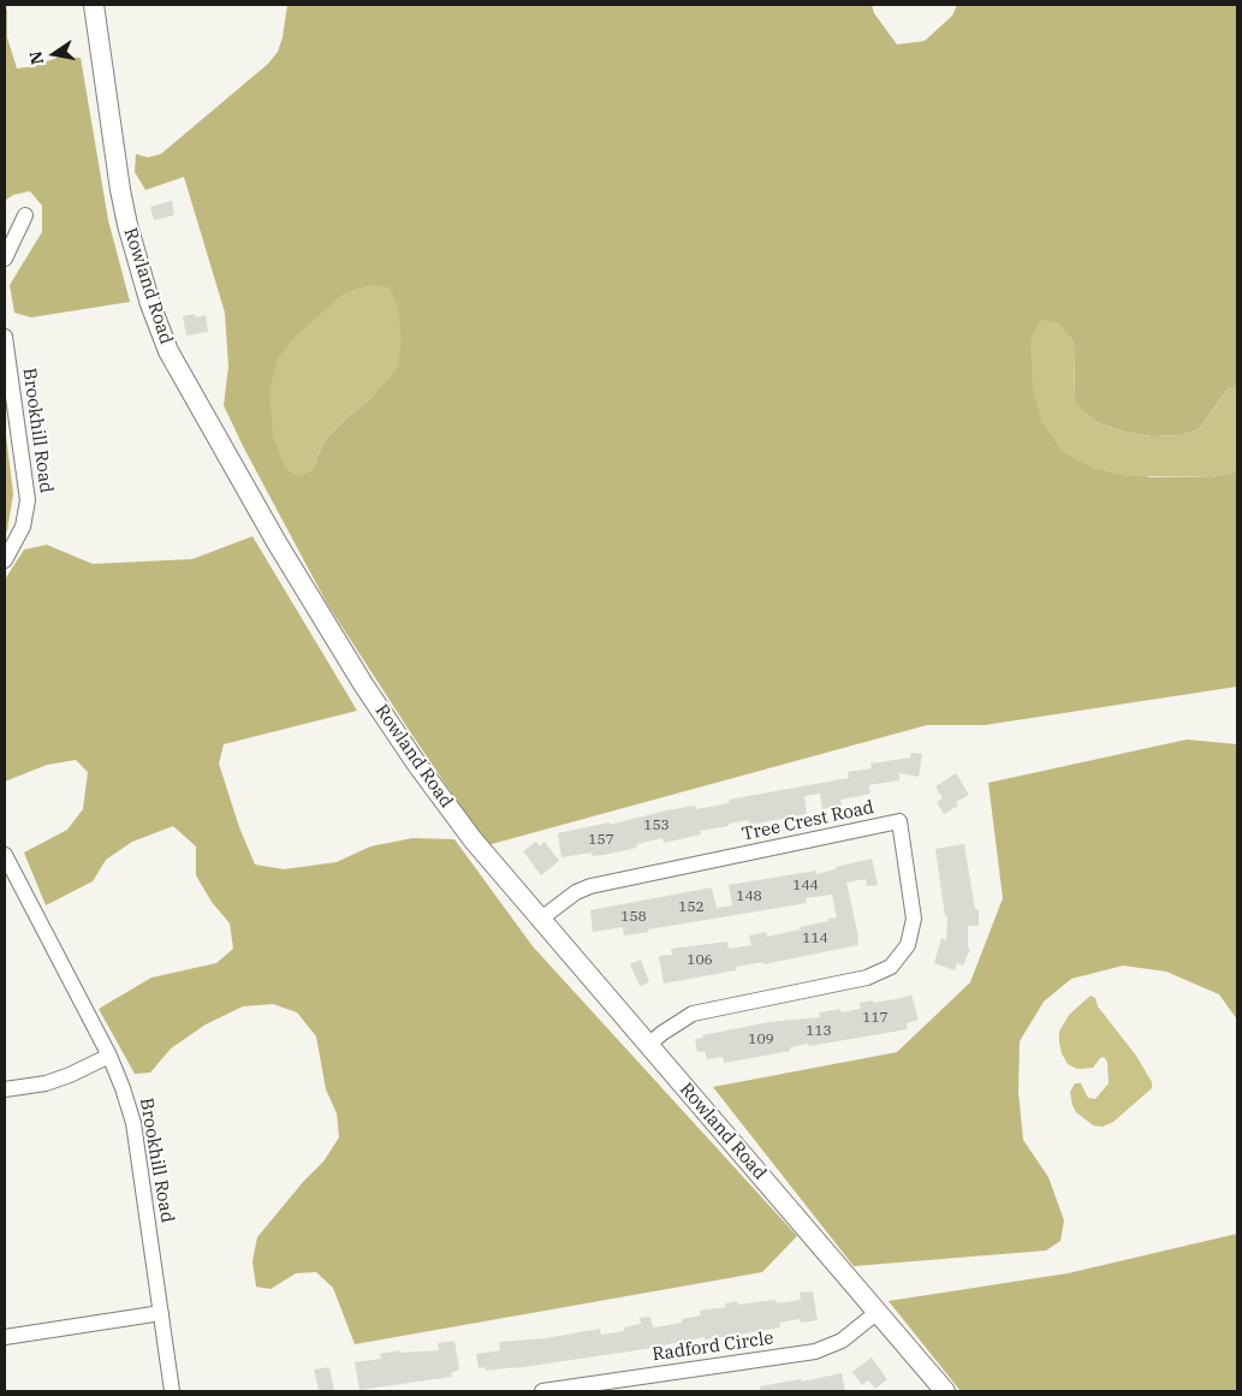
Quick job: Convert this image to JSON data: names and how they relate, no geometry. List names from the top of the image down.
{
  "streets": {
    "street": [
      "Rowland Road",
      "Brookhill Road",
      "Tree Crest Road",
      "Radford Circle"
    ]
  },
  "crossings": [
    ["Rowland Road", "Tree Crest Road"],
    ["Rowland Road", "Radford Circle"]
  ],
  "house_numbers": [
    "153",
    "157",
    "144",
    "148",
    "152",
    "158",
    "114",
    "106",
    "117",
    "113",
    "109"
  ],
  "north": "left"
}
